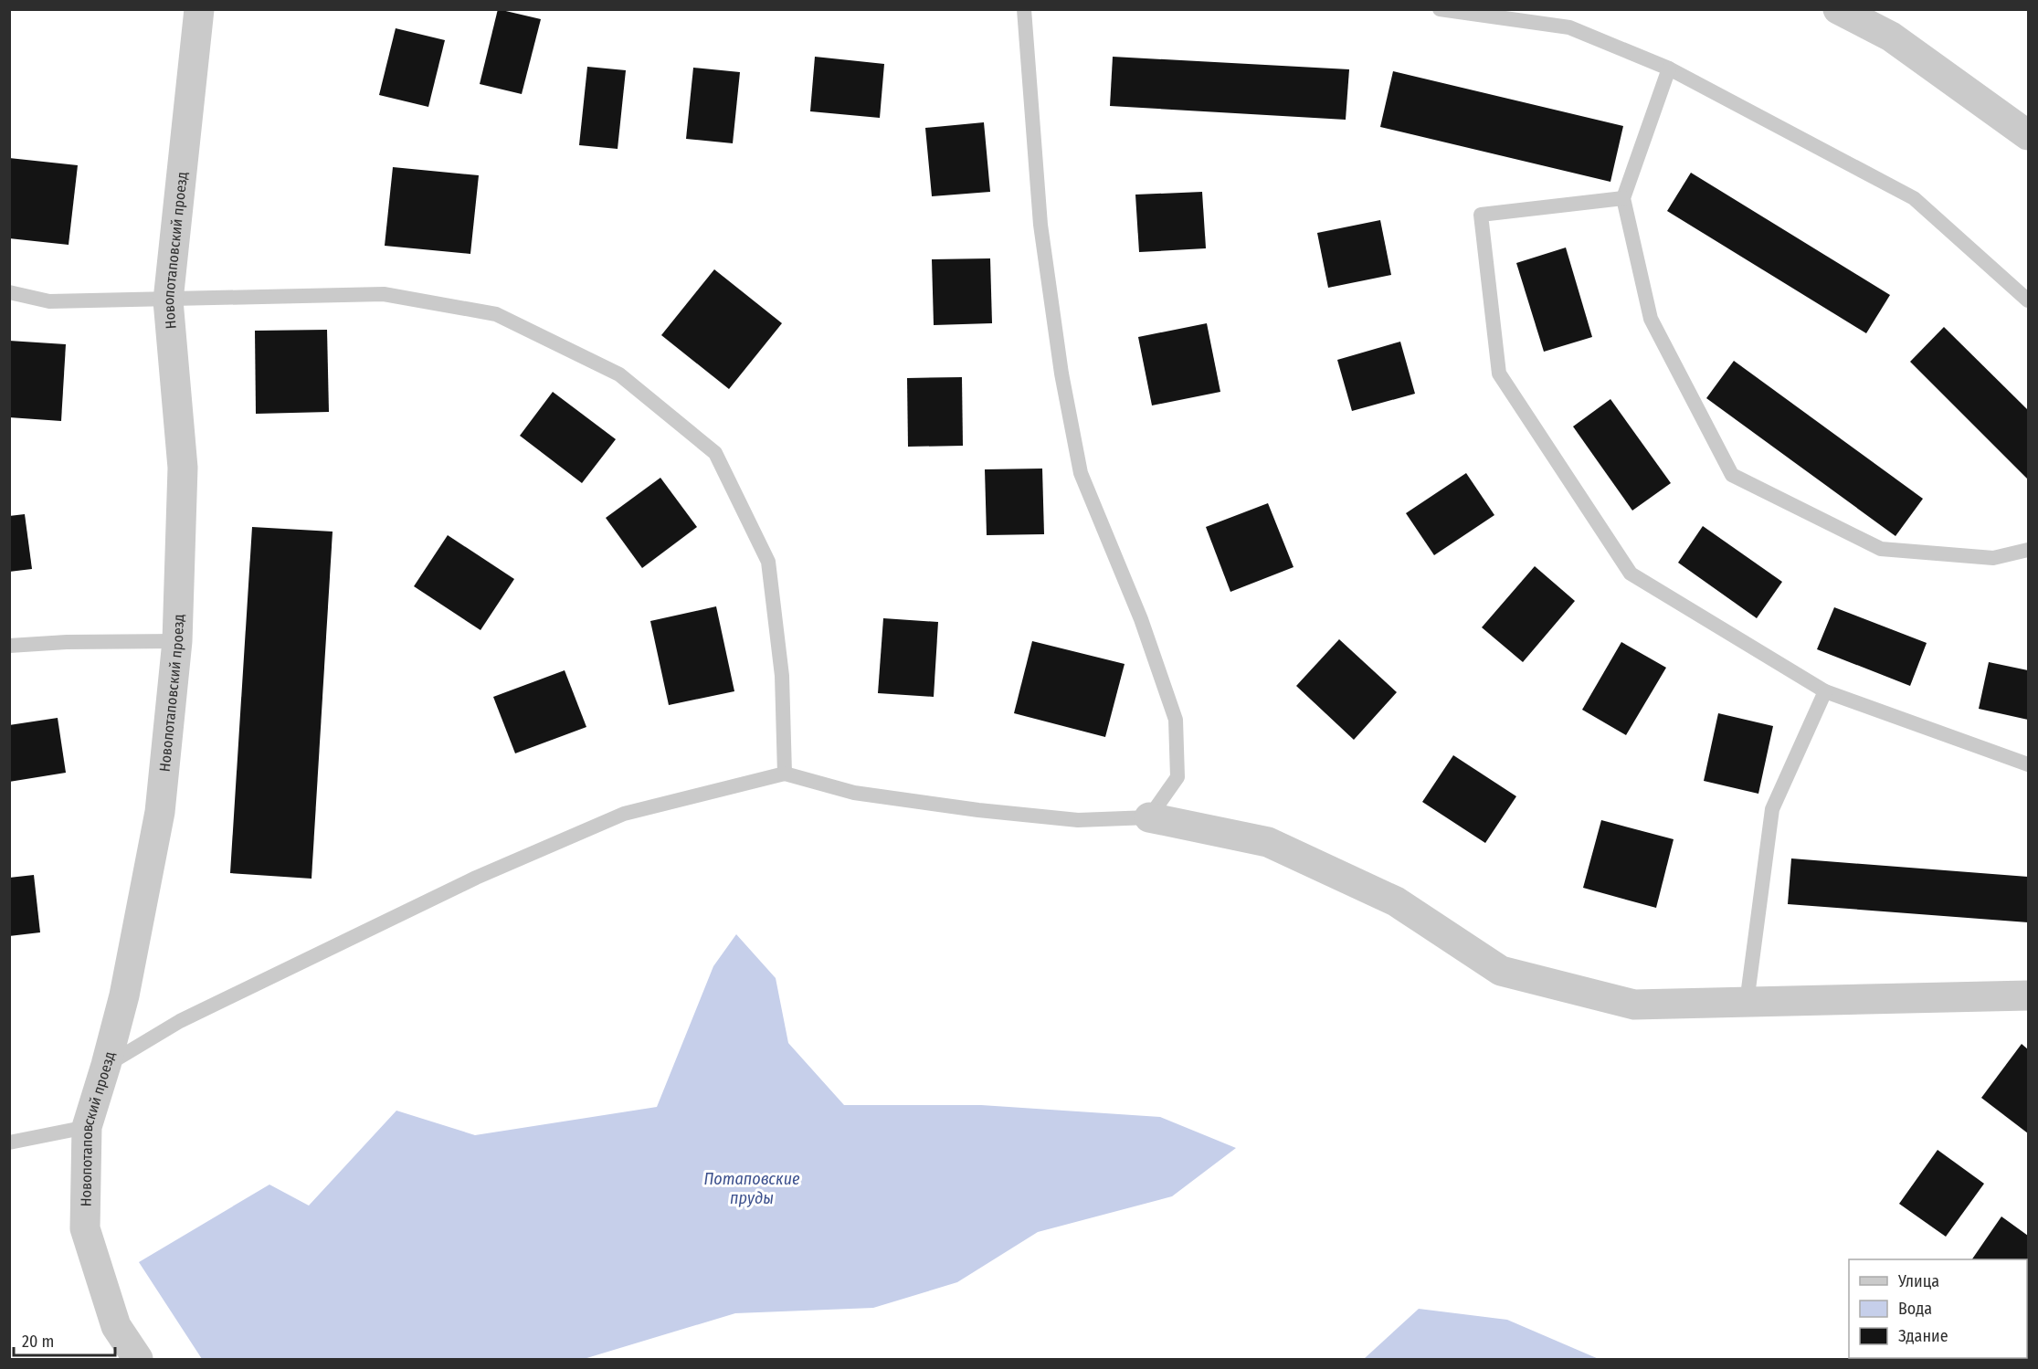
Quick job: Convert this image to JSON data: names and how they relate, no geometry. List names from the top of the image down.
{
  "streets": {
    "street": ["Новопотаповский проезд"]
  },
  "water": ["Потаповские пруды"],
  "legend": ["Улица", "Вода", "Здание"],
  "scale_bar": "20 m"
}
